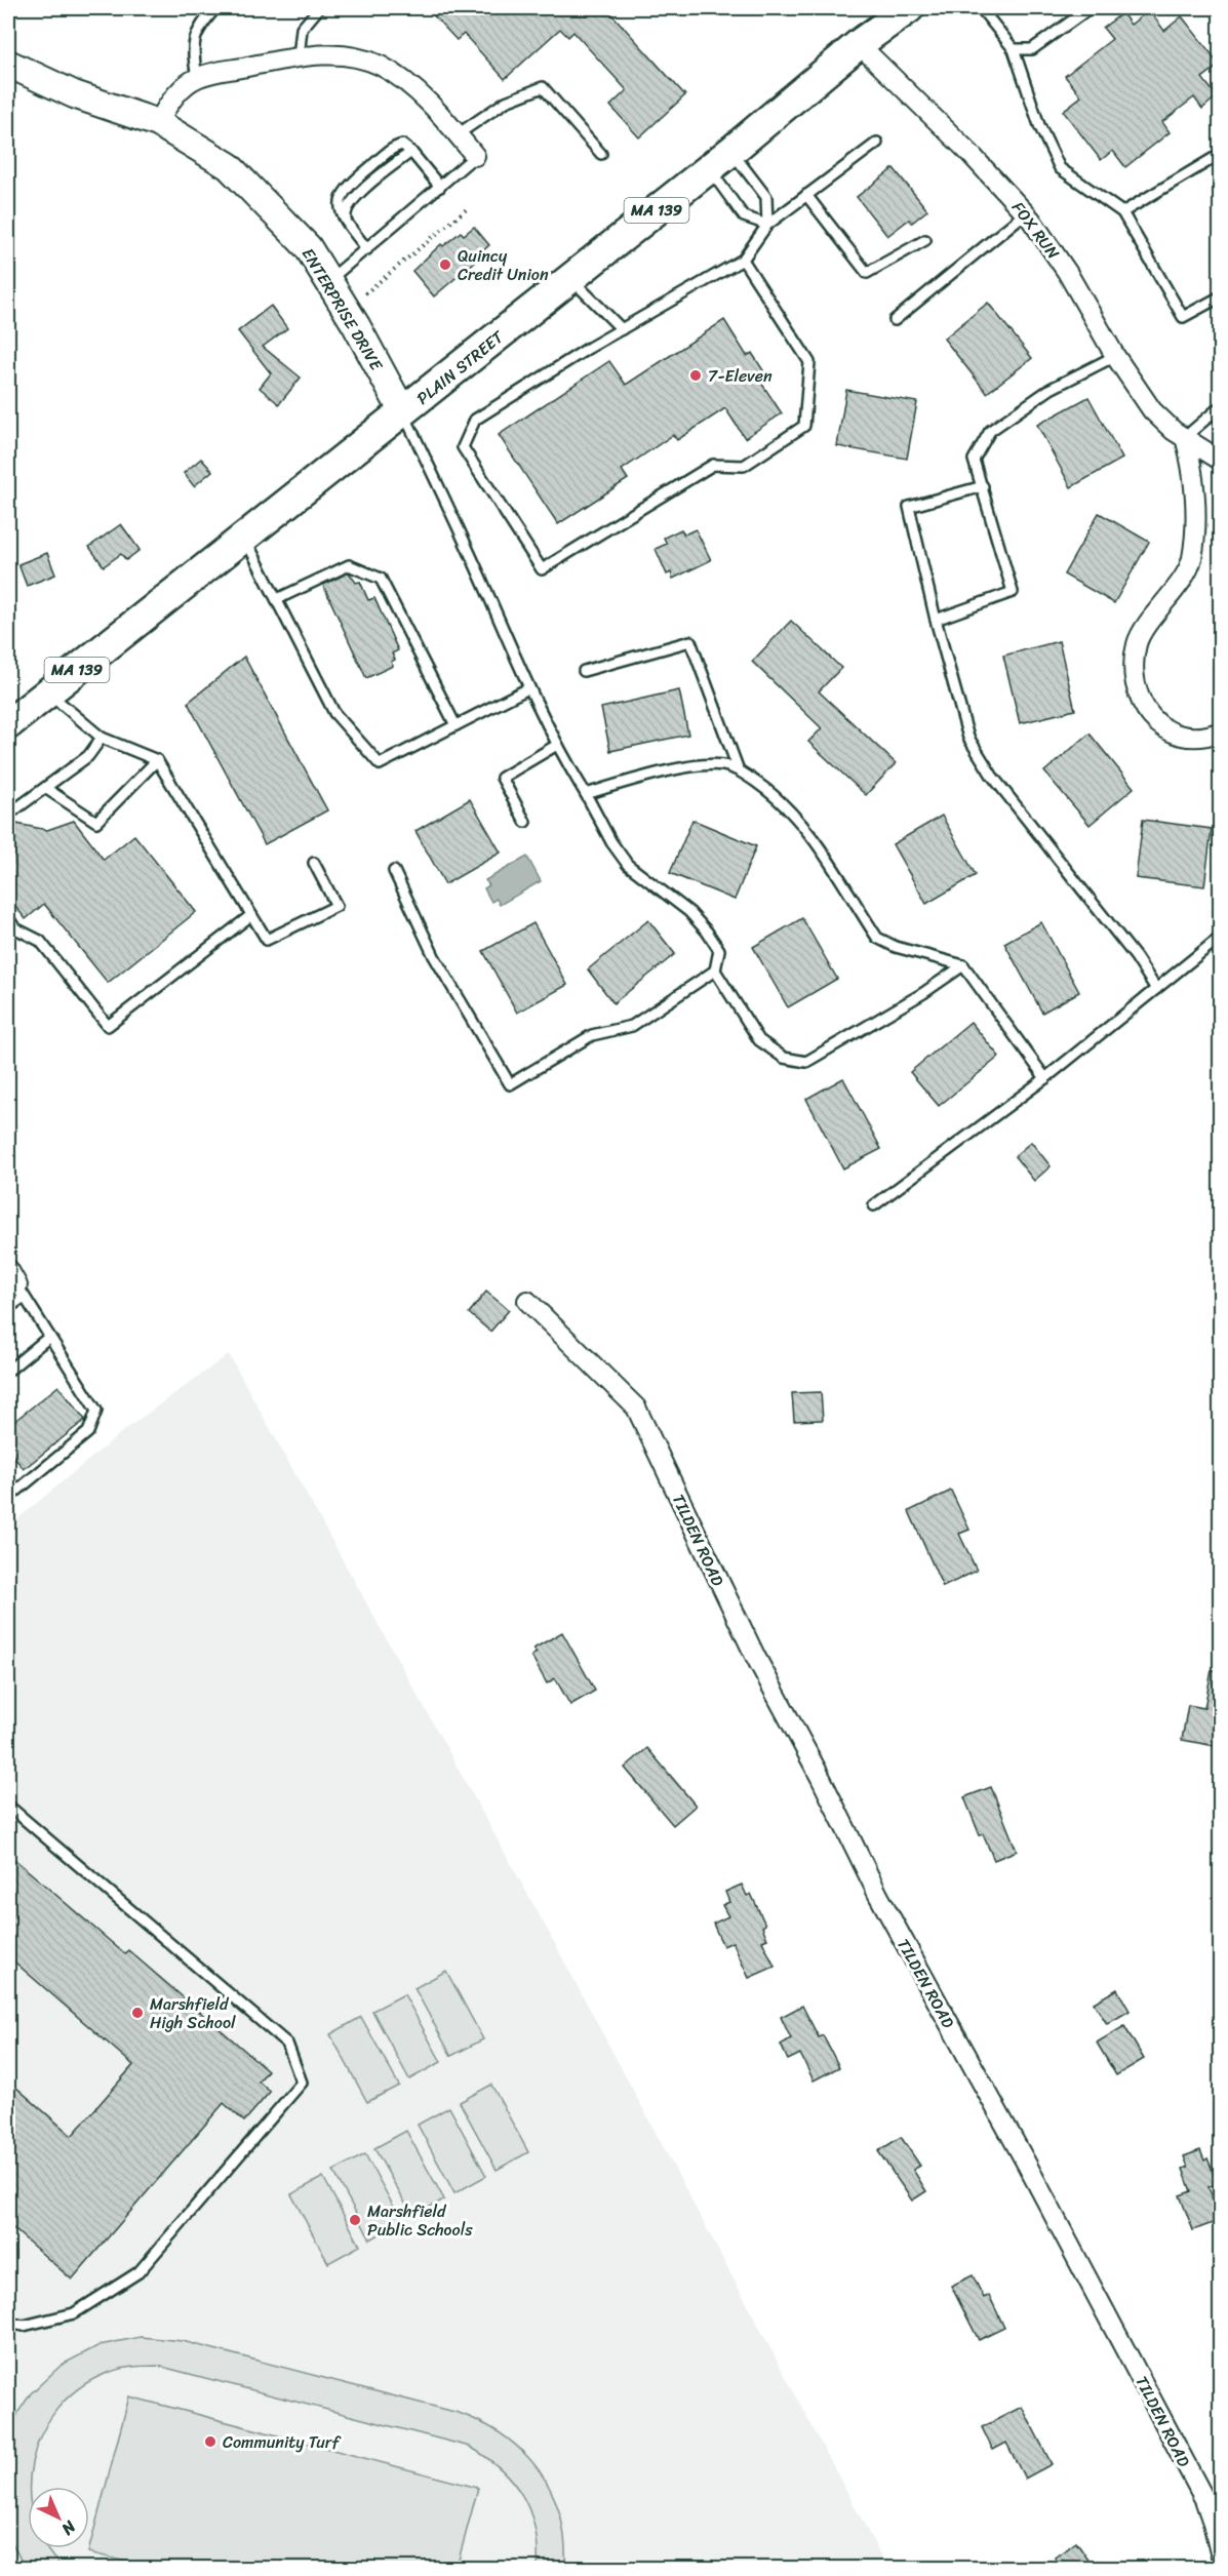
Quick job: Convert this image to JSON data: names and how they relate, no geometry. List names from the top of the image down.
{
  "streets": {
    "main road": ["MA 139", "PLAIN STREET"],
    "street": ["FOX RUN", "ENTERPRISE DRIVE", "TILDEN ROAD"]
  },
  "crossings": [
    ["FOX RUN", "PLAIN STREET"],
    ["ENTERPRISE DRIVE", "PLAIN STREET"]
  ],
  "places": [
    "Quincy Credit Union",
    "7-Eleven",
    "Marshfield High School",
    "Marshfield Public Schools",
    "Community Turf"
  ],
  "north": "bottom right"
}
